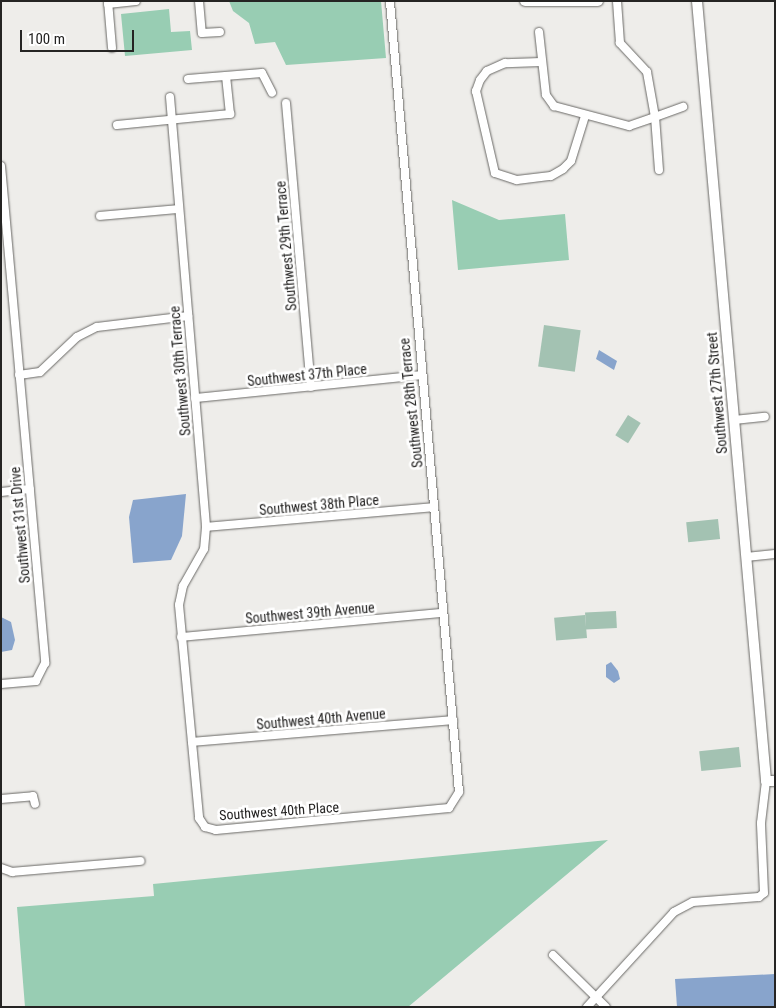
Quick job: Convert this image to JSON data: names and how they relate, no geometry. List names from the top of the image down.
{
  "streets": {
    "street": [
      "Southwest 29th Terrace",
      "Southwest 30th Terrace",
      "Southwest 37th Place",
      "Southwest 27th Street",
      "Southwest 28th Terrace",
      "Southwest 38th Place",
      "Southwest 31st Drive",
      "Southwest 39th Avenue",
      "Southwest 40th Avenue",
      "Southwest 40th Place"
    ]
  },
  "crossings": [
    ["Southwest 29th Terrace", "Southwest 37th Place"],
    ["Southwest 30th Terrace", "Southwest 37th Place"],
    ["Southwest 30th Terrace", "Southwest 38th Place"],
    ["Southwest 30th Terrace", "Southwest 39th Avenue"],
    ["Southwest 30th Terrace", "Southwest 40th Place"],
    ["Southwest 37th Place", "Southwest 28th Terrace"],
    ["Southwest 28th Terrace", "Southwest 38th Place"],
    ["Southwest 28th Terrace", "Southwest 39th Avenue"],
    ["Southwest 28th Terrace", "Southwest 40th Avenue"],
    ["Southwest 28th Terrace", "Southwest 40th Place"],
    ["Southwest 39th Avenue", "Southwest 40th Place"],
    ["Southwest 40th Avenue", "Southwest 40th Place"]
  ],
  "scale_bar": "100 m"
}
